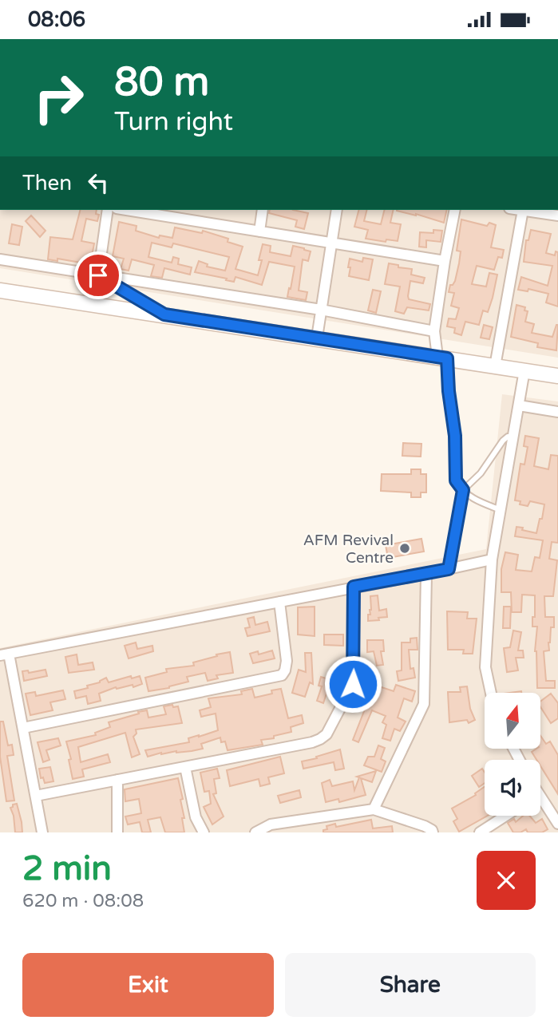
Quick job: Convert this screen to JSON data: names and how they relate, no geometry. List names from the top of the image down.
{
  "places": ["AFM Revival Centre"],
  "north": "top",
  "page": {
    "status": "08:06",
    "turn": ["80 m", "Turn right"],
    "then": "Then",
    "heading": ["2 min", "620 m · 08:08"],
    "buttons": ["Exit", "Share"]
  }
}
